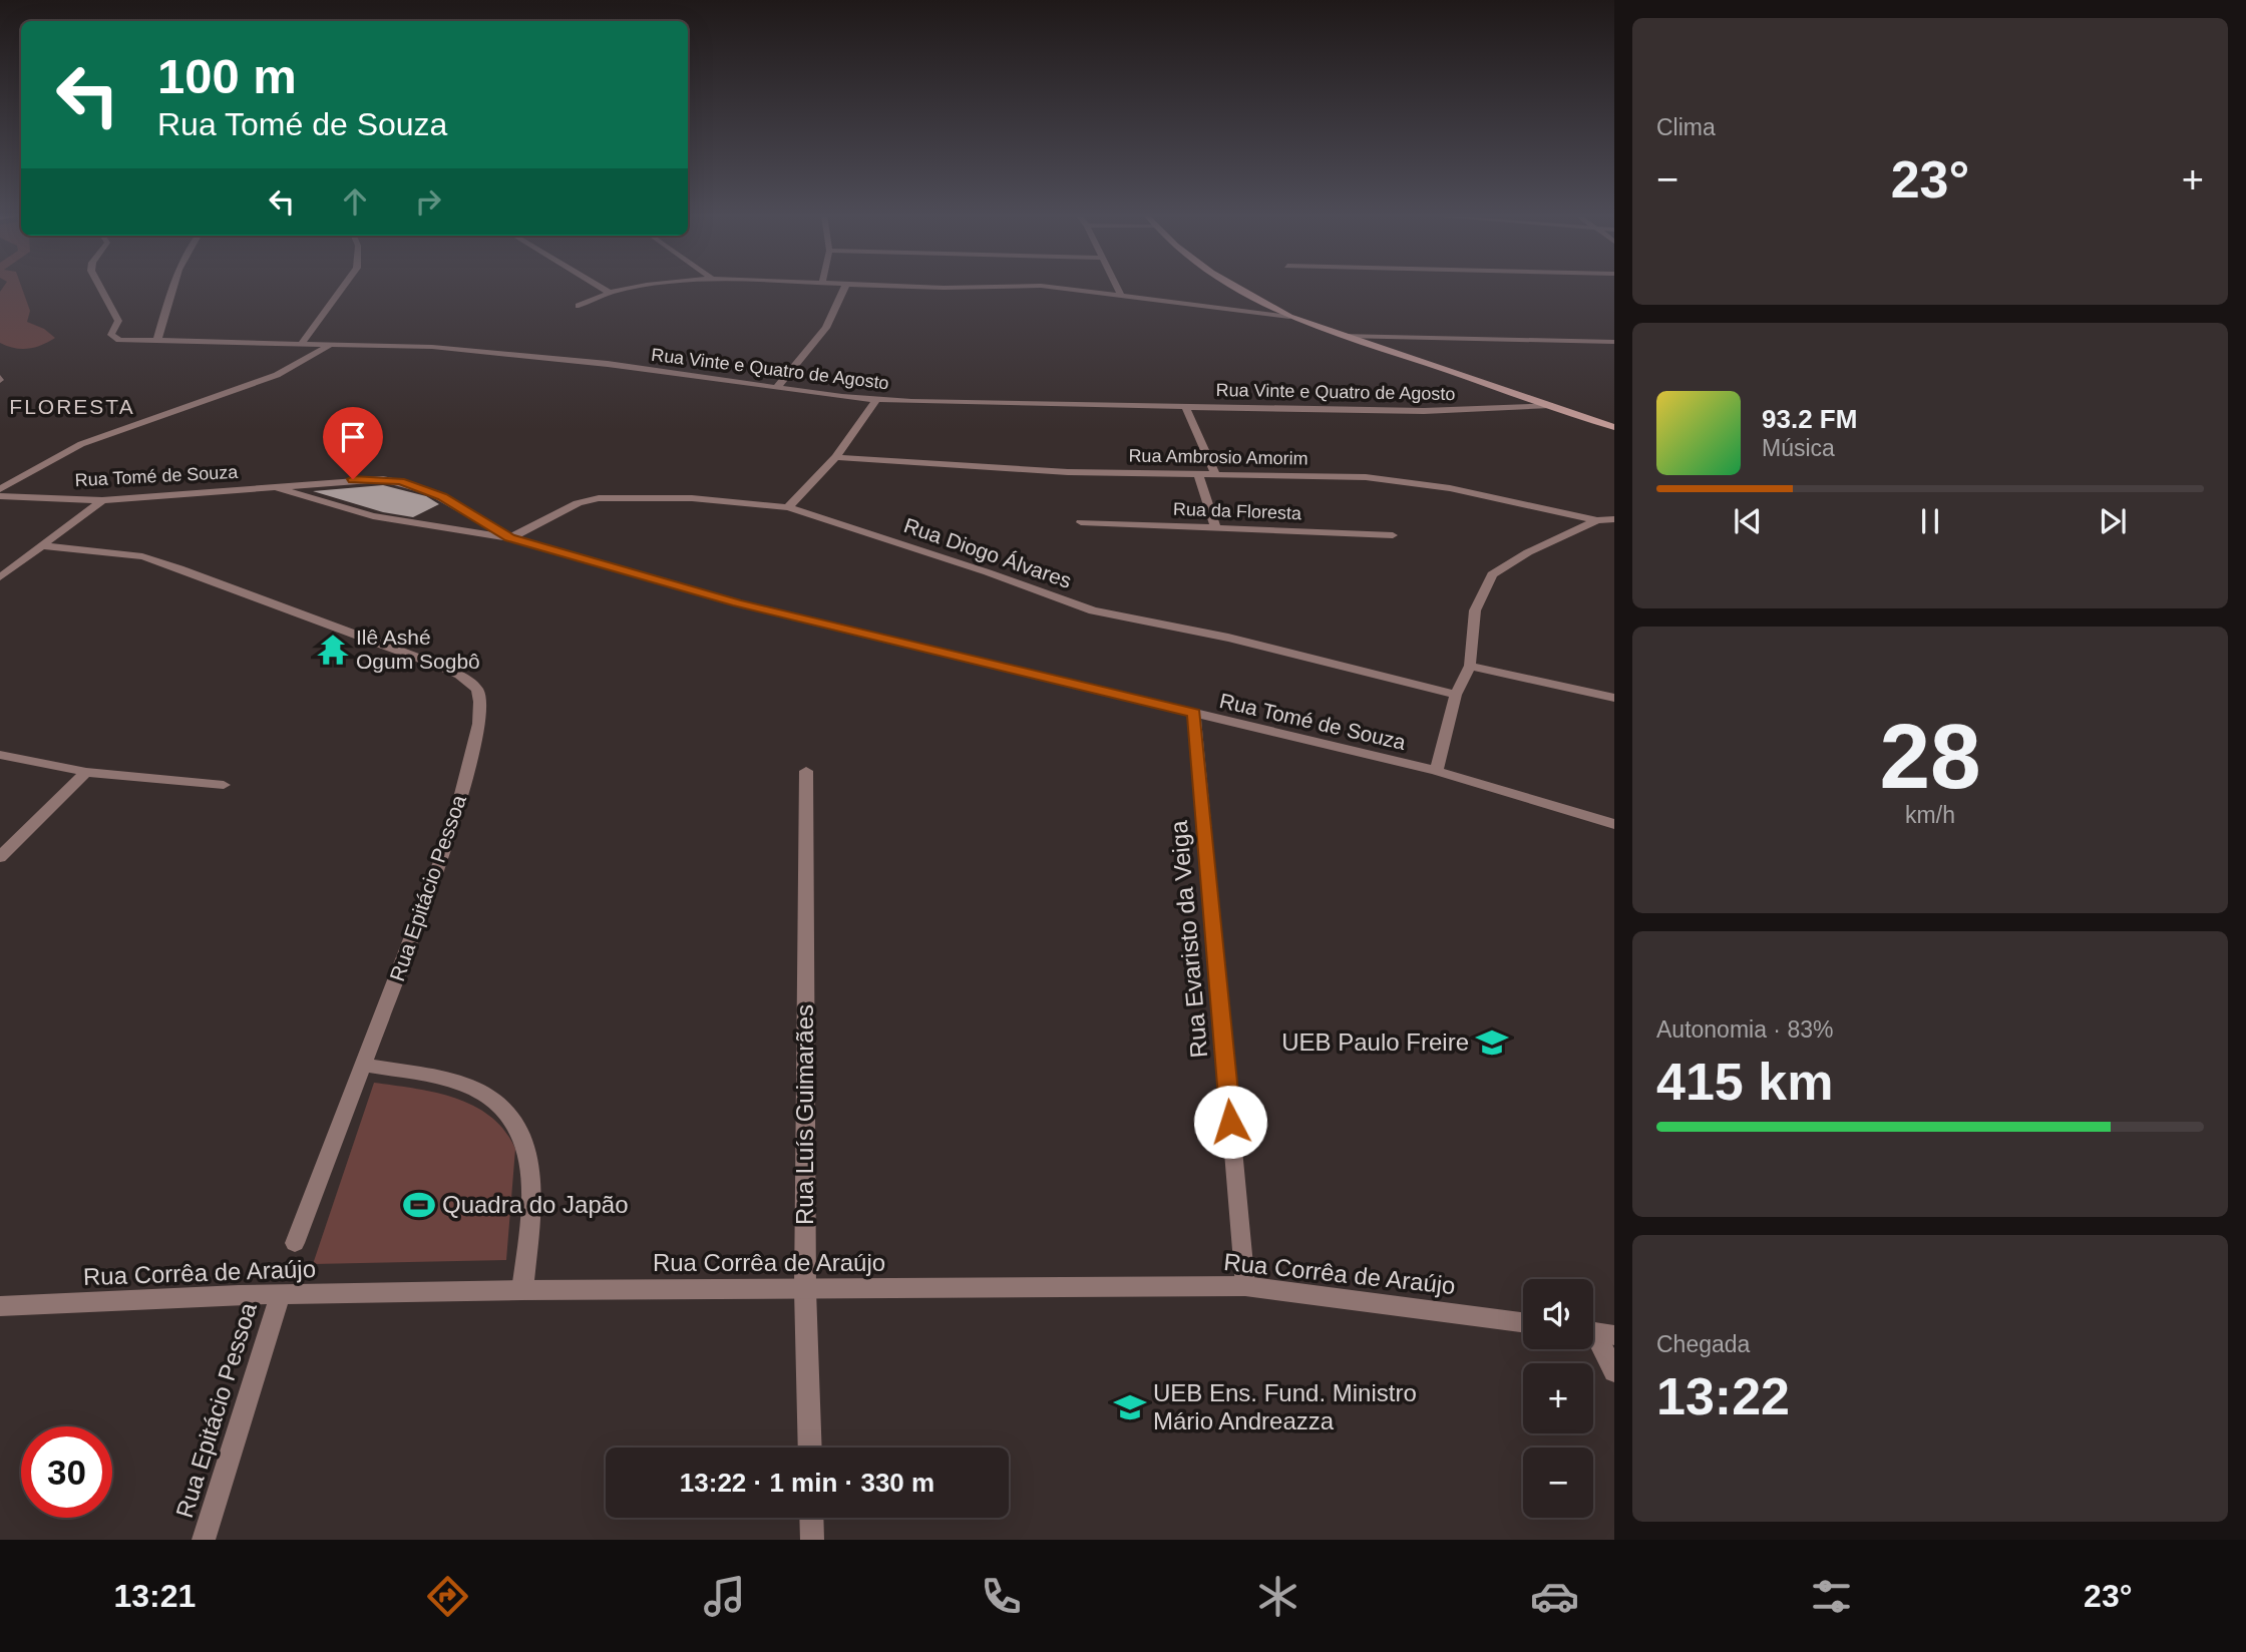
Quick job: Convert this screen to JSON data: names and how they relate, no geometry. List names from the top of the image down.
{
  "streets": {
    "street": [
      "Rua Vinte e Quatro de Agosto",
      "Rua Ambrosio Amorim",
      "Rua Tomé de Souza",
      "Rua da Floresta",
      "Rua Diogo Álvares",
      "Rua Epitácio Pessoa",
      "Rua Evaristo da Veiga",
      "Rua Luís Guimarães",
      "Rua Corrêa de Araújo"
    ]
  },
  "crossings": [
    ["Rua Tomé de Souza", "Rua Diogo Álvares"],
    ["Rua Tomé de Souza", "Rua Evaristo da Veiga"],
    ["Rua Epitácio Pessoa", "Rua Corrêa de Araújo"],
    ["Rua Evaristo da Veiga", "Rua Corrêa de Araújo"],
    ["Rua Luís Guimarães", "Rua Corrêa de Araújo"]
  ],
  "districts": ["FLORESTA"],
  "places": {
    "temple": ["Ilê Ashé Ogum Sogbô"],
    "school or university": ["UEB Paulo Freire", "UEB Ens. Fund. Ministro Mário Andreazza"],
    "sports": ["Quadra do Japão"]
  },
  "page": {
    "tile": [
      "Clima",
      ["28", "km/h"],
      ["Autonomia · 83%", "415 km"],
      ["Chegada", "13:22"]
    ],
    "turn": ["100 m", "Rua Tomé de Souza"],
    "heat": ["−", "23°", "+"],
    "song": ["93.2 FM", "Música"],
    "map_buttons": ["+", "−"],
    "limit": "30",
    "trip": "13:22 · 1 min · 330 m",
    "tabs": ["13:21", "23°"]
  }
}
